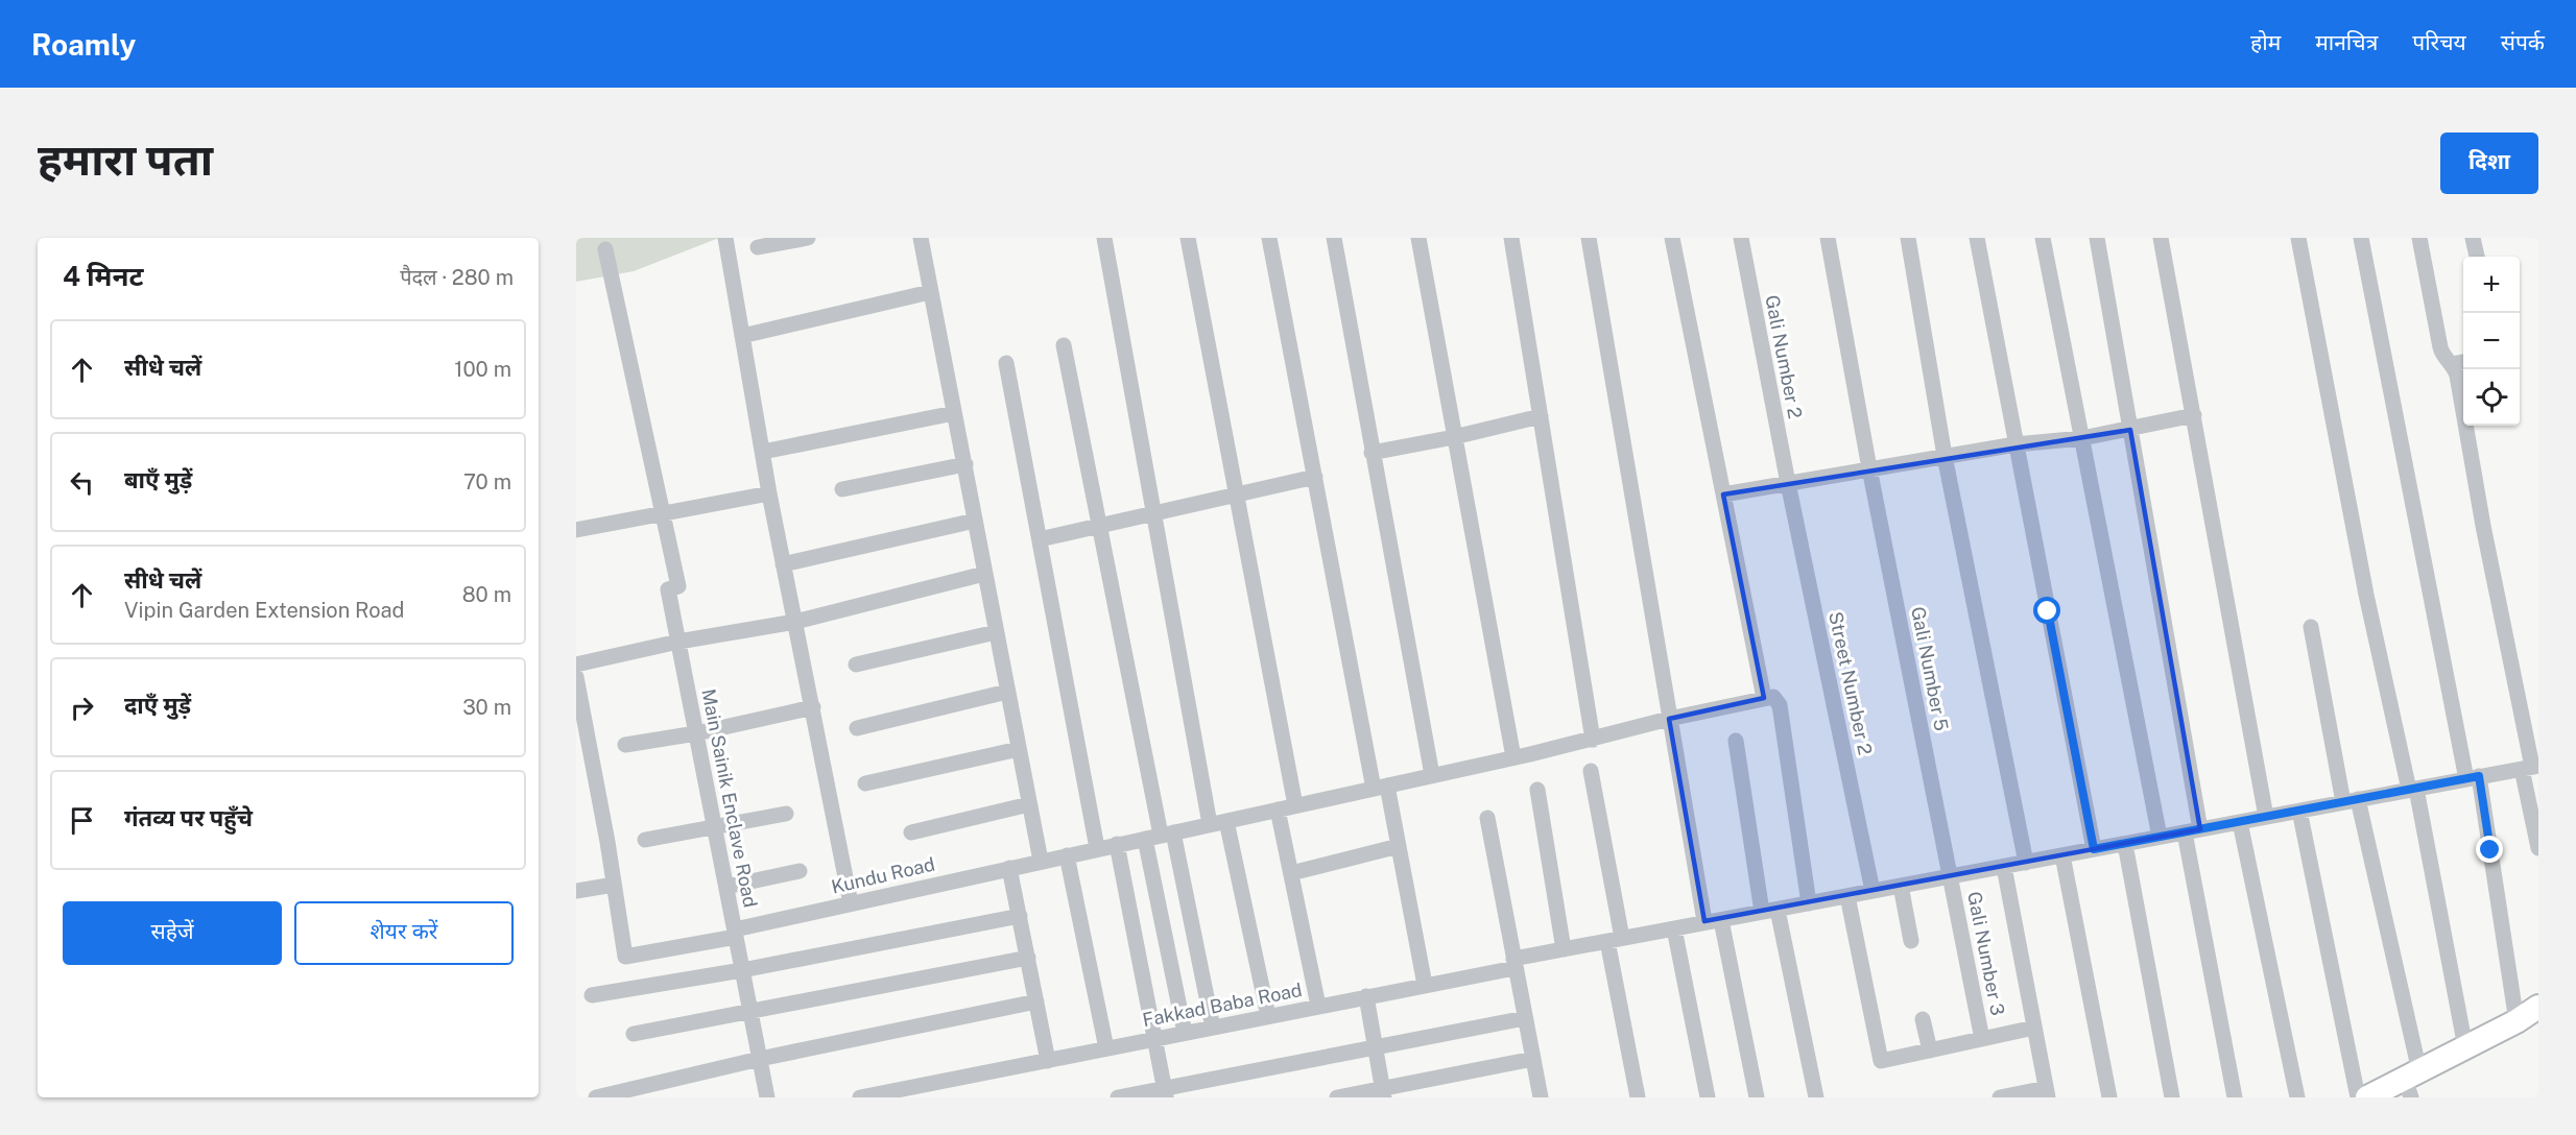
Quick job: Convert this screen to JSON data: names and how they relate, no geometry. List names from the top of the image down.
{
  "streets": {
    "street": [
      "Gali Number 2",
      "Gali Number 5",
      "Street Number 2",
      "Main Sainik Enclave Road",
      "Kundu Road",
      "Gali Number 3",
      "Fakkad Baba Road"
    ]
  },
  "crossings": [
    ["Gali Number 2", "Street Number 2"],
    ["Gali Number 5", "Gali Number 3"],
    ["Gali Number 5", "Fakkad Baba Road"],
    ["Street Number 2", "Fakkad Baba Road"],
    ["Main Sainik Enclave Road", "Kundu Road"],
    ["Gali Number 3", "Fakkad Baba Road"]
  ],
  "page": {
    "header": "Roamly",
    "nav": [
      "होम",
      "मानचित्र",
      "परिचय",
      "संपर्क"
    ],
    "buttons": [
      "दिशा",
      ["सहेजें", "शेयर करें"]
    ],
    "title": "हमारा पता",
    "heading": ["4 मिनट", "पैदल · 280 m"],
    "map_buttons": ["+", "−"],
    "list": [
      ["सीधे चलें", "100 m"],
      ["बाएँ मुड़ें", "70 m"],
      ["सीधे चलें", "Vipin Garden Extension Road", "80 m"],
      ["दाएँ मुड़ें", "30 m"],
      "गंतव्य पर पहुँचे"
    ]
  }
}
